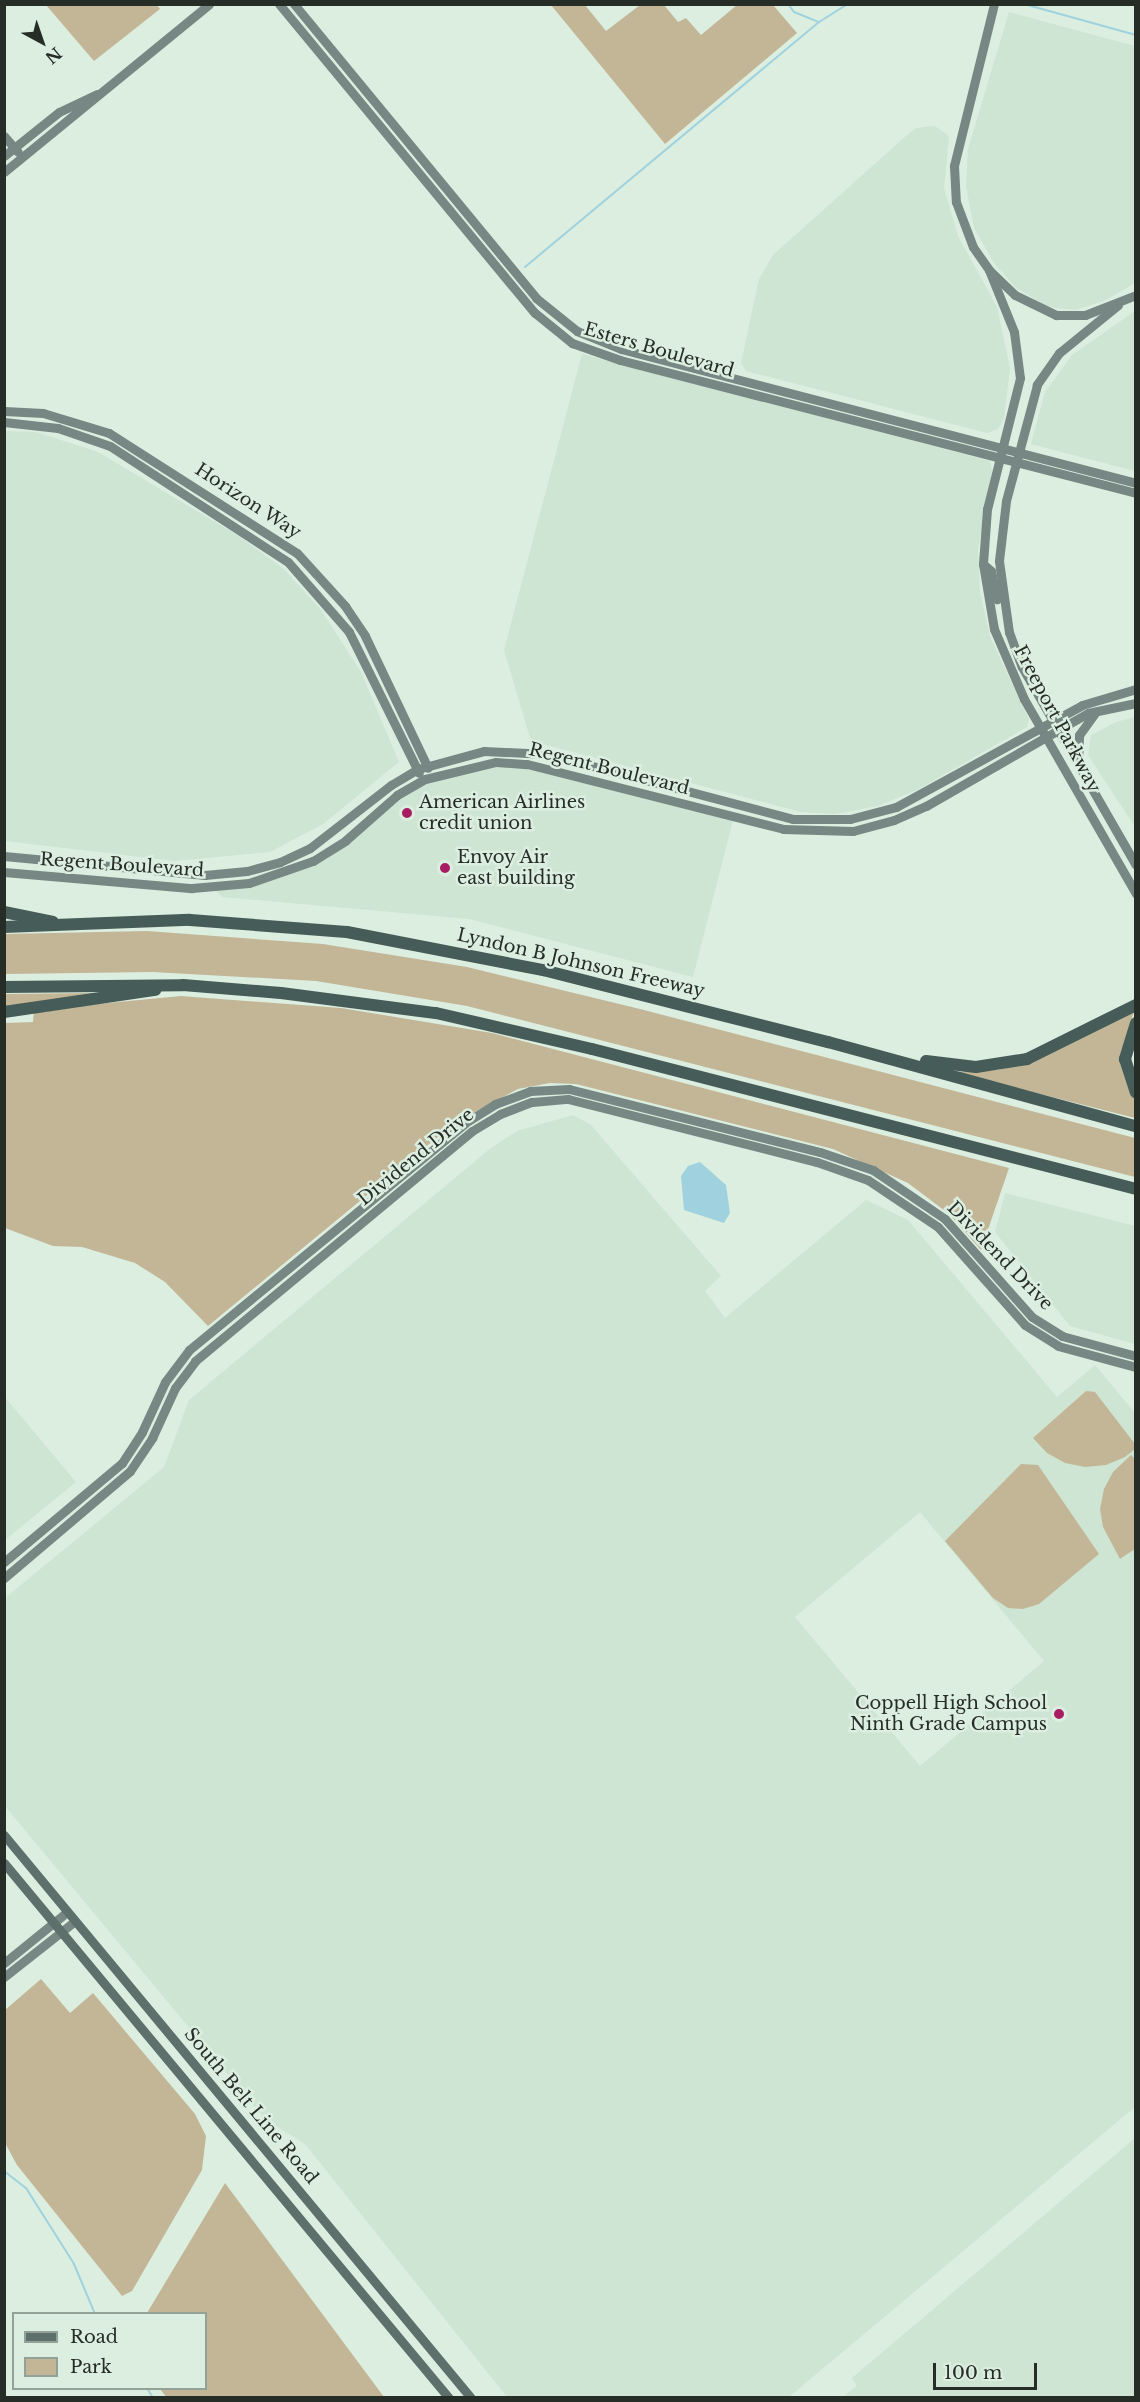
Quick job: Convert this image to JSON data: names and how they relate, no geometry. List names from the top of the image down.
{
  "streets": {
    "highway": ["Lyndon B Johnson Freeway"],
    "main road": ["South Belt Line Road"],
    "street": [
      "Esters Boulevard",
      "Horizon Way",
      "Freeport Parkway",
      "Regent Boulevard",
      "Dividend Drive"
    ]
  },
  "crossings": [
    ["Esters Boulevard", "Freeport Parkway"],
    ["Horizon Way", "Regent Boulevard"],
    ["Freeport Parkway", "Regent Boulevard"]
  ],
  "places": ["American Airlines credit union", "Envoy Air east building", "Coppell High School Ninth Grade Campus"],
  "legend": ["Road", "Park"],
  "scale_bar": "100 m",
  "north": "bottom right"
}
